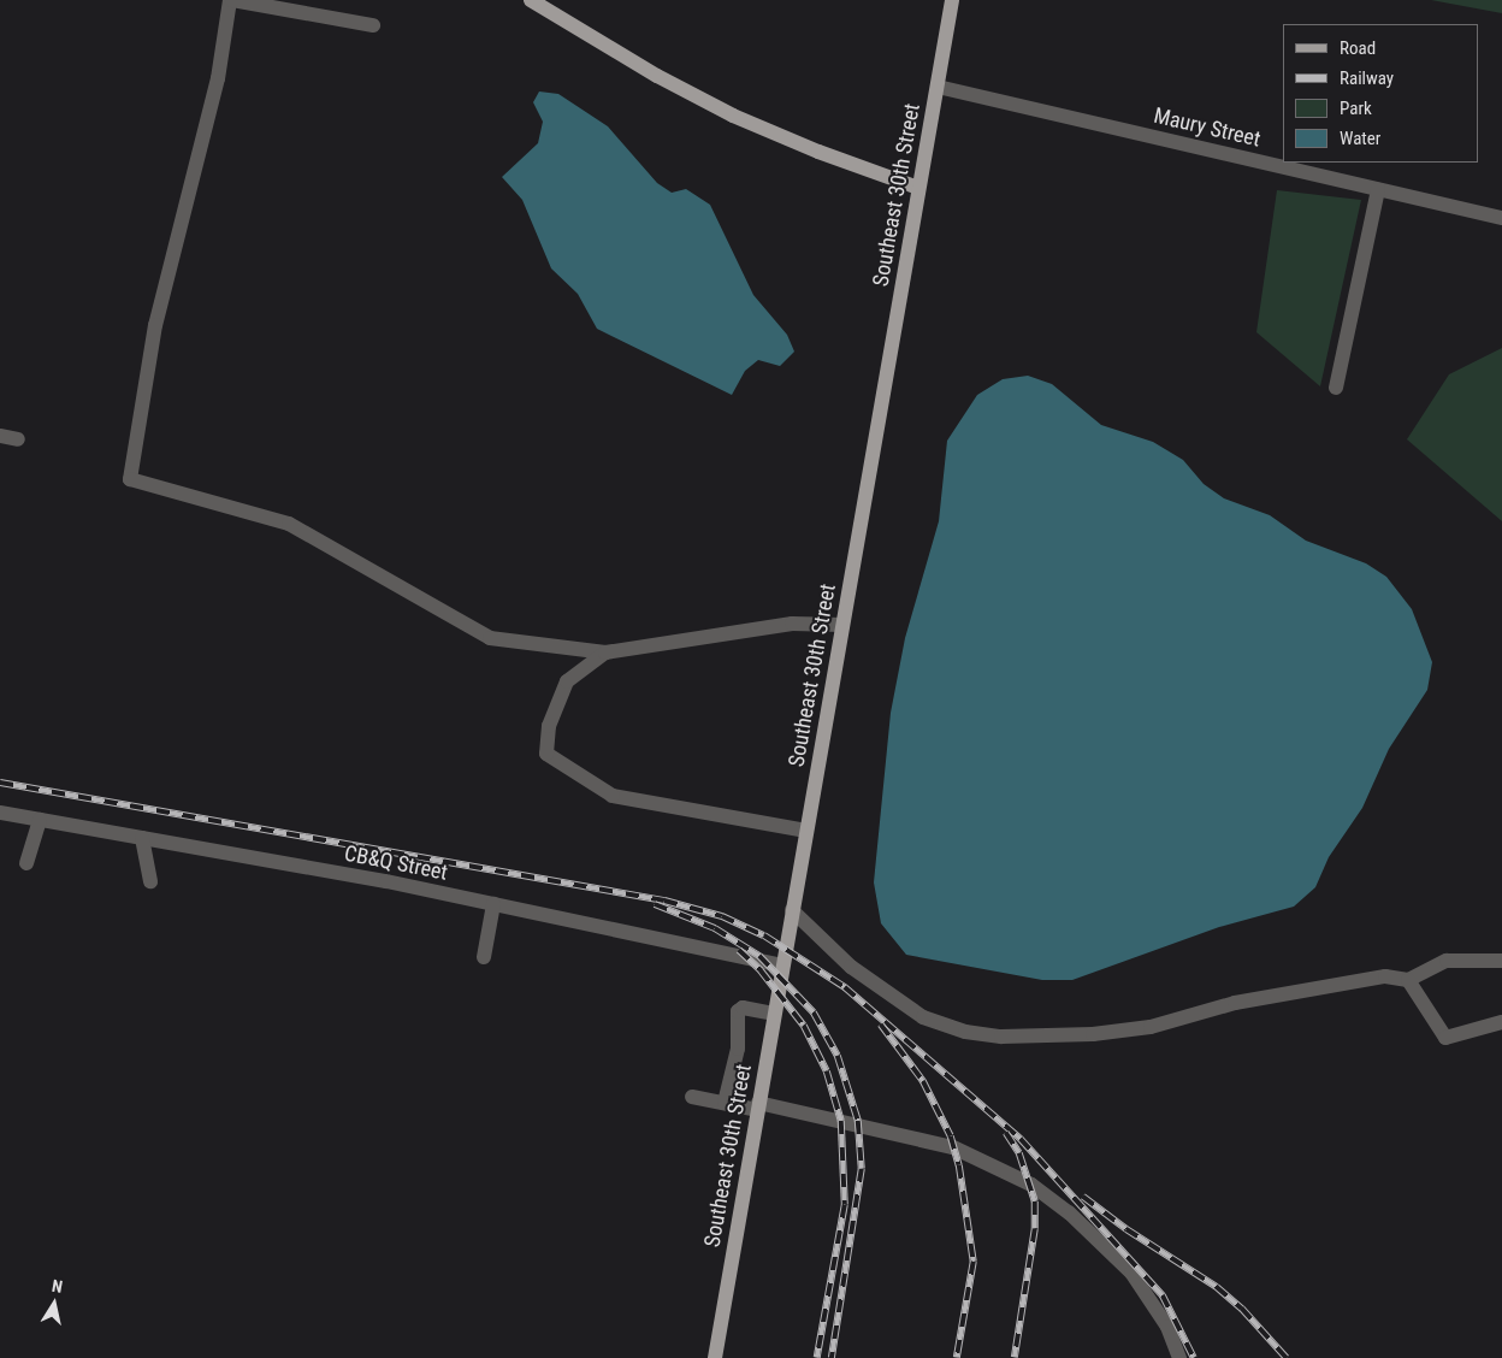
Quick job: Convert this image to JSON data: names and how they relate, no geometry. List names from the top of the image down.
{
  "streets": {
    "main road": ["Southeast 30th Street"],
    "street": ["Maury Street", "CB&Q Street"]
  },
  "crossings": [
    ["Maury Street", "Southeast 30th Street"],
    ["Southeast 30th Street", "CB&Q Street"]
  ],
  "legend": [
    "Road",
    "Railway",
    "Park",
    "Water"
  ],
  "north": "top"
}
